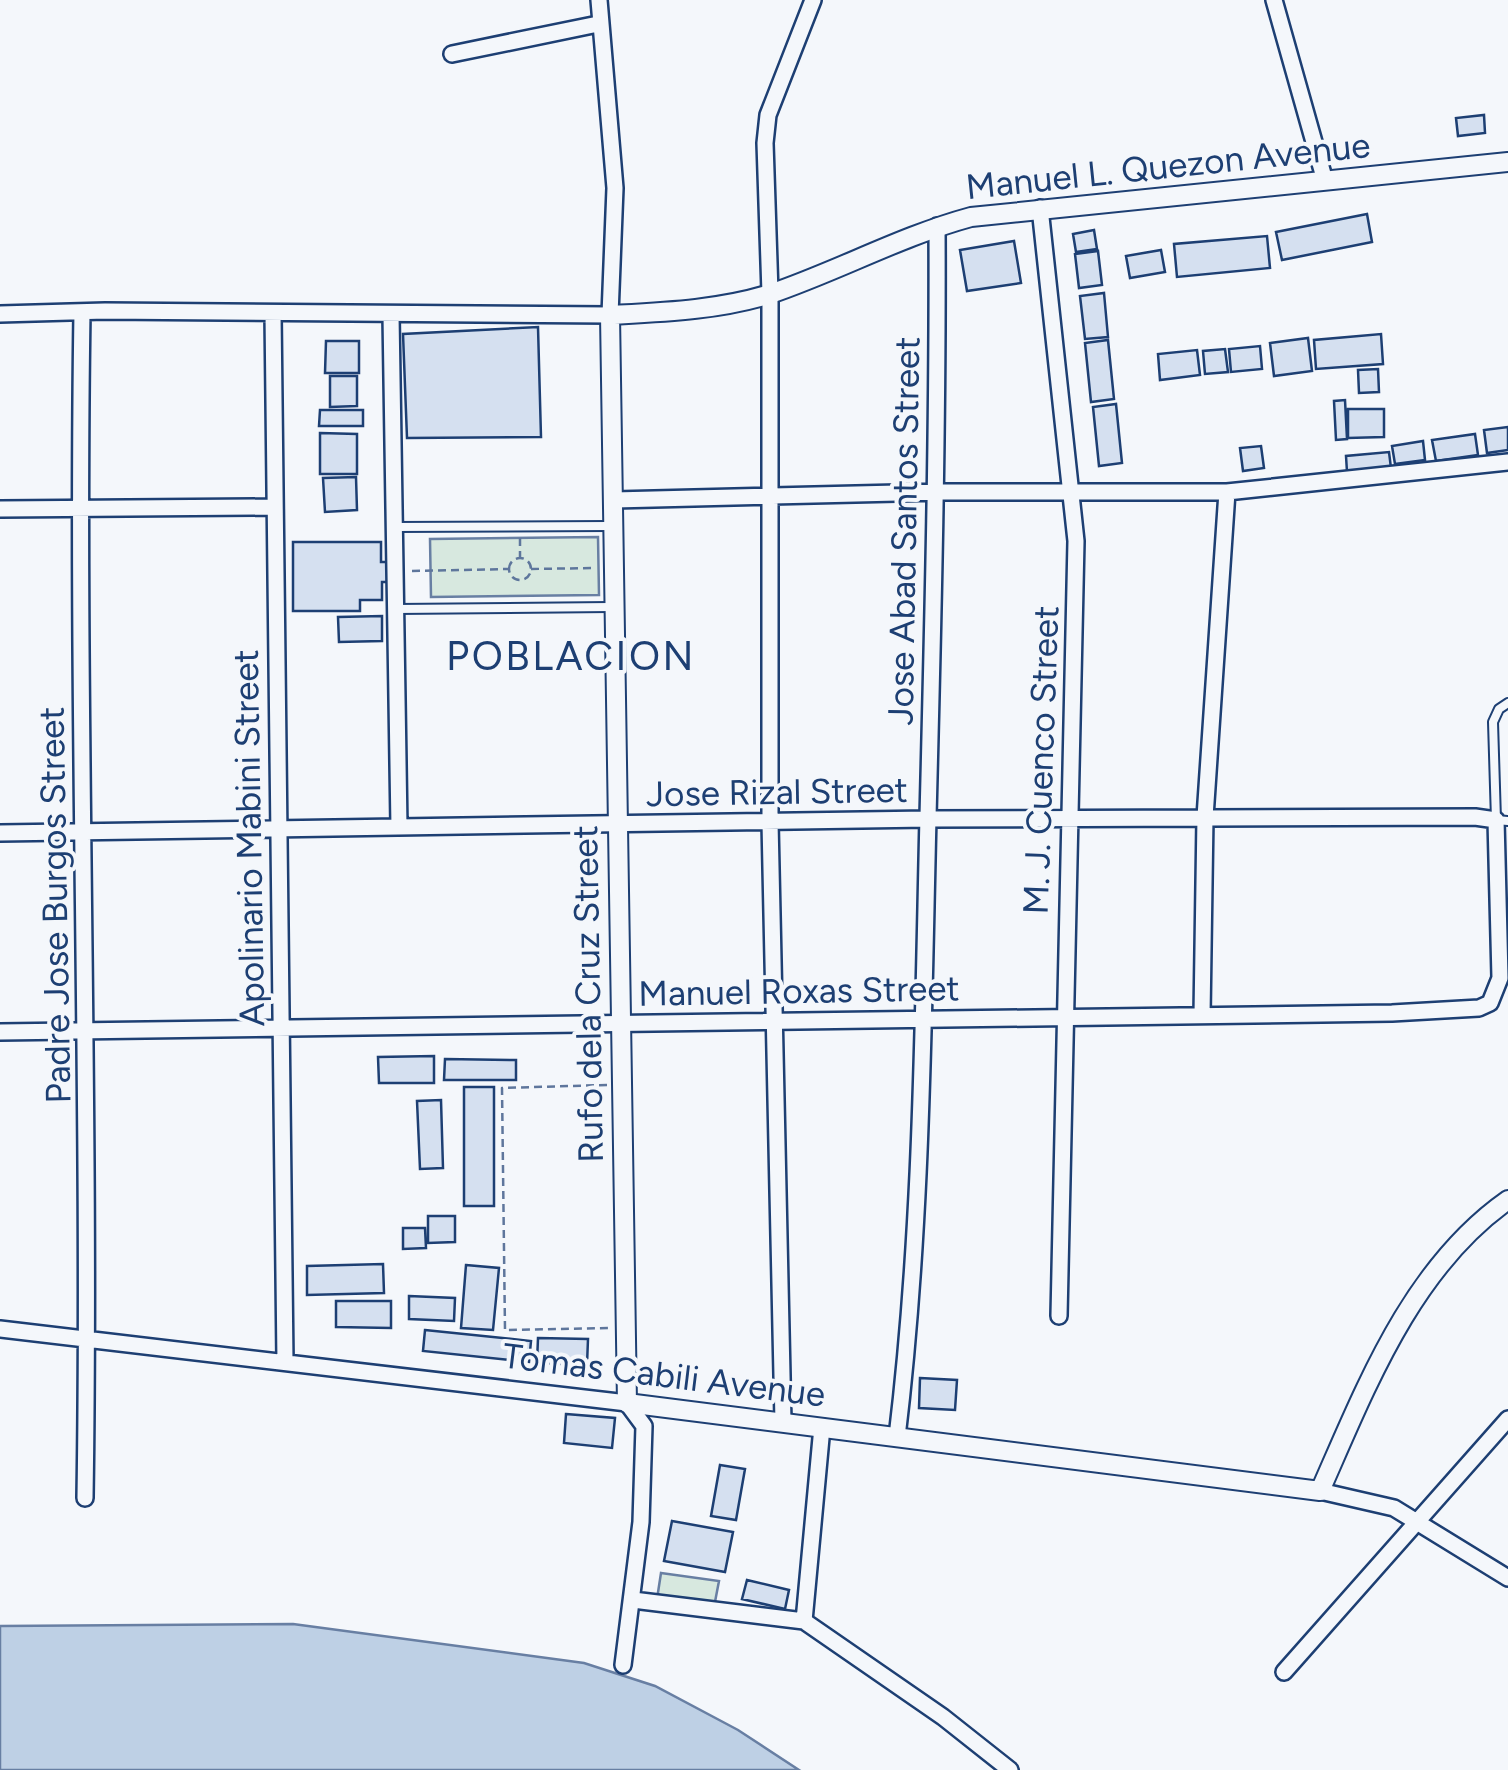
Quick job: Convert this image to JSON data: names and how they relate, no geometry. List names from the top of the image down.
{
  "streets": {
    "street": [
      "Manuel L. Quezon Avenue",
      "Jose Abad Santos Street",
      "M. J. Cuenco Street",
      "Jose Rizal Street",
      "Apolinario Mabini Street",
      "Padre Jose Burgos Street",
      "Manuel Roxas Street",
      "Rufo dela Cruz Street",
      "Tomas Cabili Avenue"
    ]
  },
  "crossings": [
    ["Manuel L. Quezon Avenue", "Jose Abad Santos Street"],
    ["Manuel L. Quezon Avenue", "M. J. Cuenco Street"],
    ["Manuel L. Quezon Avenue", "Rufo dela Cruz Street"],
    ["Jose Abad Santos Street", "Jose Rizal Street"],
    ["Jose Abad Santos Street", "Manuel Roxas Street"],
    ["Jose Abad Santos Street", "Tomas Cabili Avenue"],
    ["M. J. Cuenco Street", "Jose Rizal Street"],
    ["M. J. Cuenco Street", "Manuel Roxas Street"],
    ["Jose Rizal Street", "Apolinario Mabini Street"],
    ["Jose Rizal Street", "Padre Jose Burgos Street"],
    ["Jose Rizal Street", "Manuel Roxas Street"],
    ["Jose Rizal Street", "Rufo dela Cruz Street"],
    ["Apolinario Mabini Street", "Manuel Roxas Street"],
    ["Apolinario Mabini Street", "Tomas Cabili Avenue"],
    ["Padre Jose Burgos Street", "Manuel Roxas Street"],
    ["Padre Jose Burgos Street", "Tomas Cabili Avenue"],
    ["Manuel Roxas Street", "Rufo dela Cruz Street"],
    ["Rufo dela Cruz Street", "Tomas Cabili Avenue"]
  ],
  "districts": ["POBLACION"]
}
